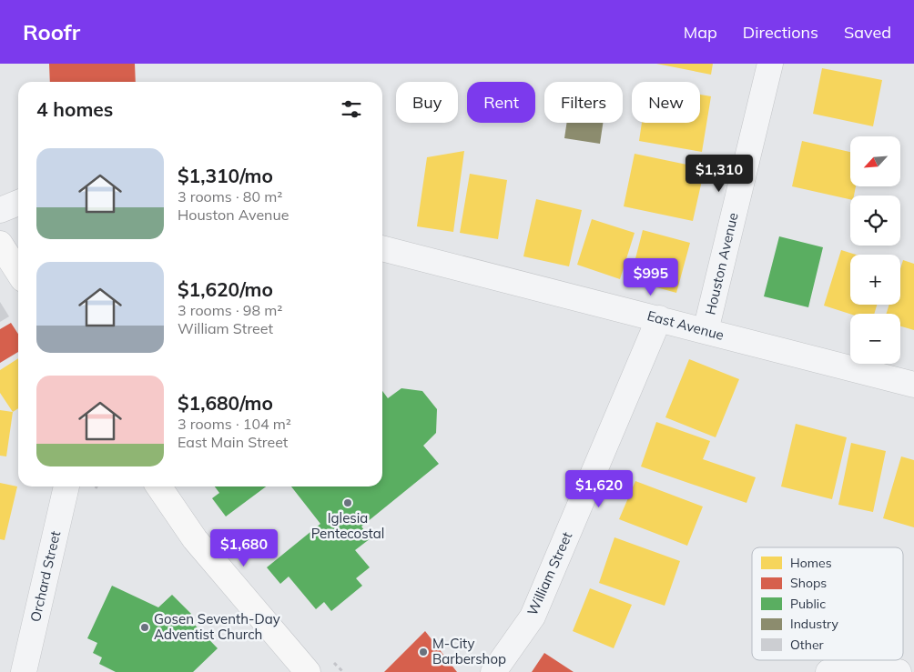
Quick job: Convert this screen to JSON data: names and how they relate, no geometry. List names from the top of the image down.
{
  "streets": {
    "street": [
      "Houston Avenue",
      "East Avenue",
      "William Street",
      "Orchard Street"
    ]
  },
  "crossings": [
    ["Houston Avenue", "East Avenue"],
    ["East Avenue", "William Street"]
  ],
  "places": ["Iglesia Pentecostal", "Gosen Seventh-Day Adventist Church", "M-City Barbershop"],
  "legend": [
    "Homes",
    "Shops",
    "Public",
    "Industry",
    "Other"
  ],
  "north": "bottom left",
  "page": {
    "header": "Roofr",
    "nav": ["Map", "Directions", "Saved"],
    "chip": [
      "Buy",
      "Rent",
      "Filters",
      "New"
    ],
    "heading": "4 homes",
    "map_buttons": ["+", "−"],
    "list": [
      {
        "name": "$1,310/mo",
        "note": "3 rooms · 80 m² · Houston Avenue"
      },
      {
        "name": "$1,620/mo",
        "note": "3 rooms · 98 m² · William Street"
      },
      {
        "name": "$1,680/mo",
        "note": "3 rooms · 104 m² · East Main Street"
      }
    ],
    "price": [
      "$1,310",
      "$995",
      "$1,620",
      "$1,680"
    ]
  }
}
